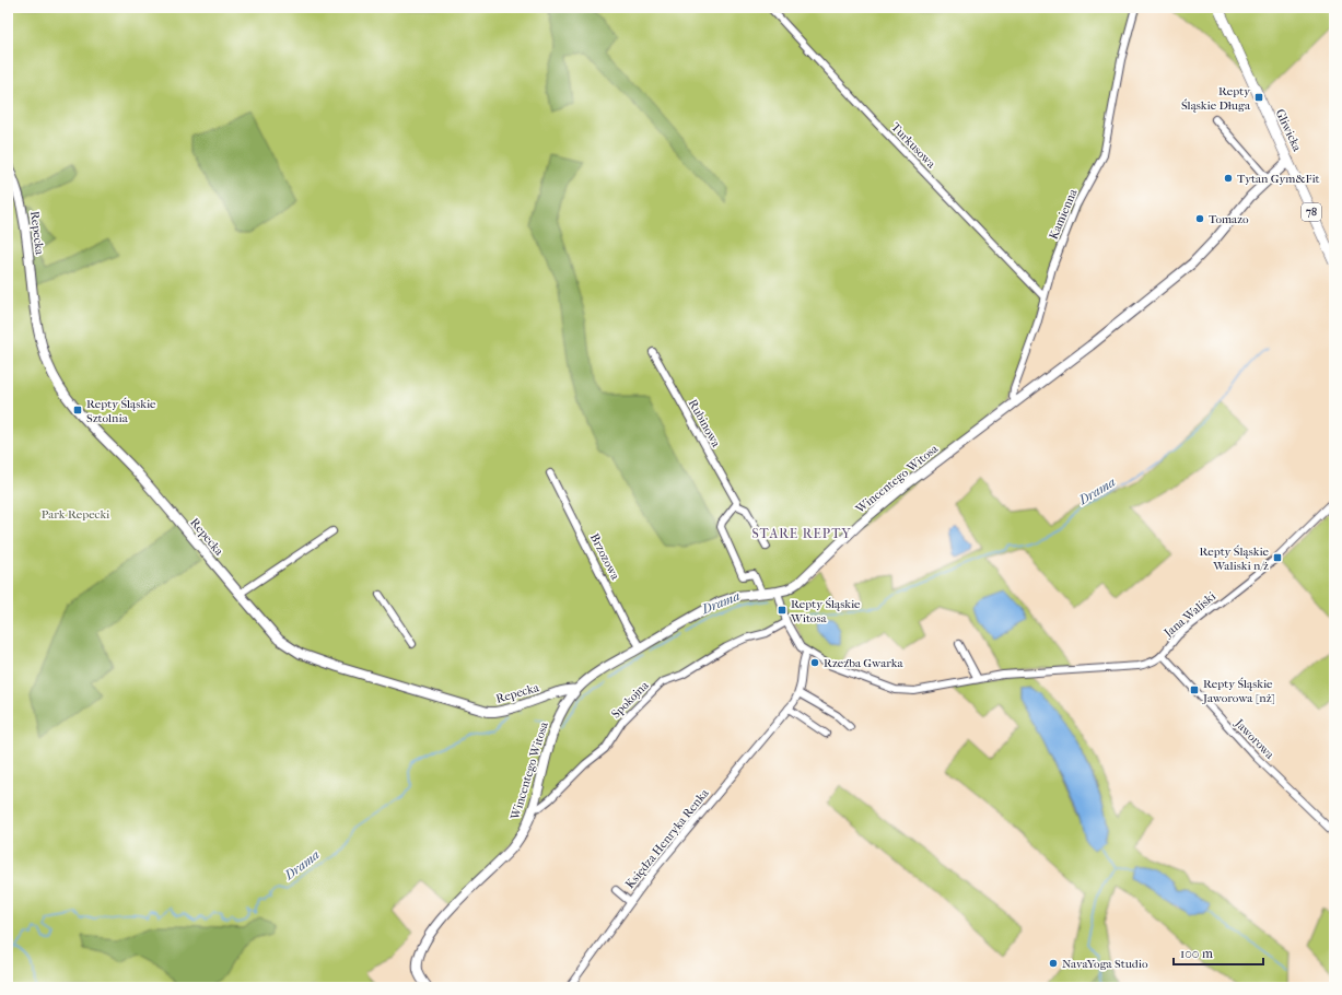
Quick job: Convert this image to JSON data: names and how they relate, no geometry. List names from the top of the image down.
{
  "streets": {
    "main road": ["Gliwicka", "78"],
    "street": [
      "Turkusowa",
      "Kamienna",
      "Repecka",
      "Rubinowa",
      "Wincentego Witosa",
      "Brzozowa",
      "Jana Waliski",
      "Spokojna",
      "Jaworowa",
      "Księdza Henryka Renka"
    ]
  },
  "crossings": [
    ["Gliwicka", "Wincentego Witosa"],
    ["Turkusowa", "Kamienna"],
    ["Kamienna", "Wincentego Witosa"],
    ["Repecka", "Wincentego Witosa"],
    ["Wincentego Witosa", "Brzozowa"],
    ["Wincentego Witosa", "Jana Waliski"],
    ["Wincentego Witosa", "Spokojna"],
    ["Jana Waliski", "Spokojna"],
    ["Jana Waliski", "Jaworowa"],
    ["Jana Waliski", "Księdza Henryka Renka"]
  ],
  "districts": ["STARE REPTY"],
  "water": ["Drama"],
  "parks": ["Park Repecki"],
  "places": {
    "transit": [
      "Repty Śląskie Długa",
      "Repty Śląskie Sztolnia",
      "Repty Śląskie Waliski n/ż",
      "Repty Śląskie Witosa",
      "Repty Śląskie Jaworowa [nż]"
    ],
    "other": [
      "Tytan Gym&Fit",
      "Tomazo",
      "Rzeźba Gwarka",
      "NavaYoga Studio"
    ]
  },
  "scale_bar": "100 m"
}
